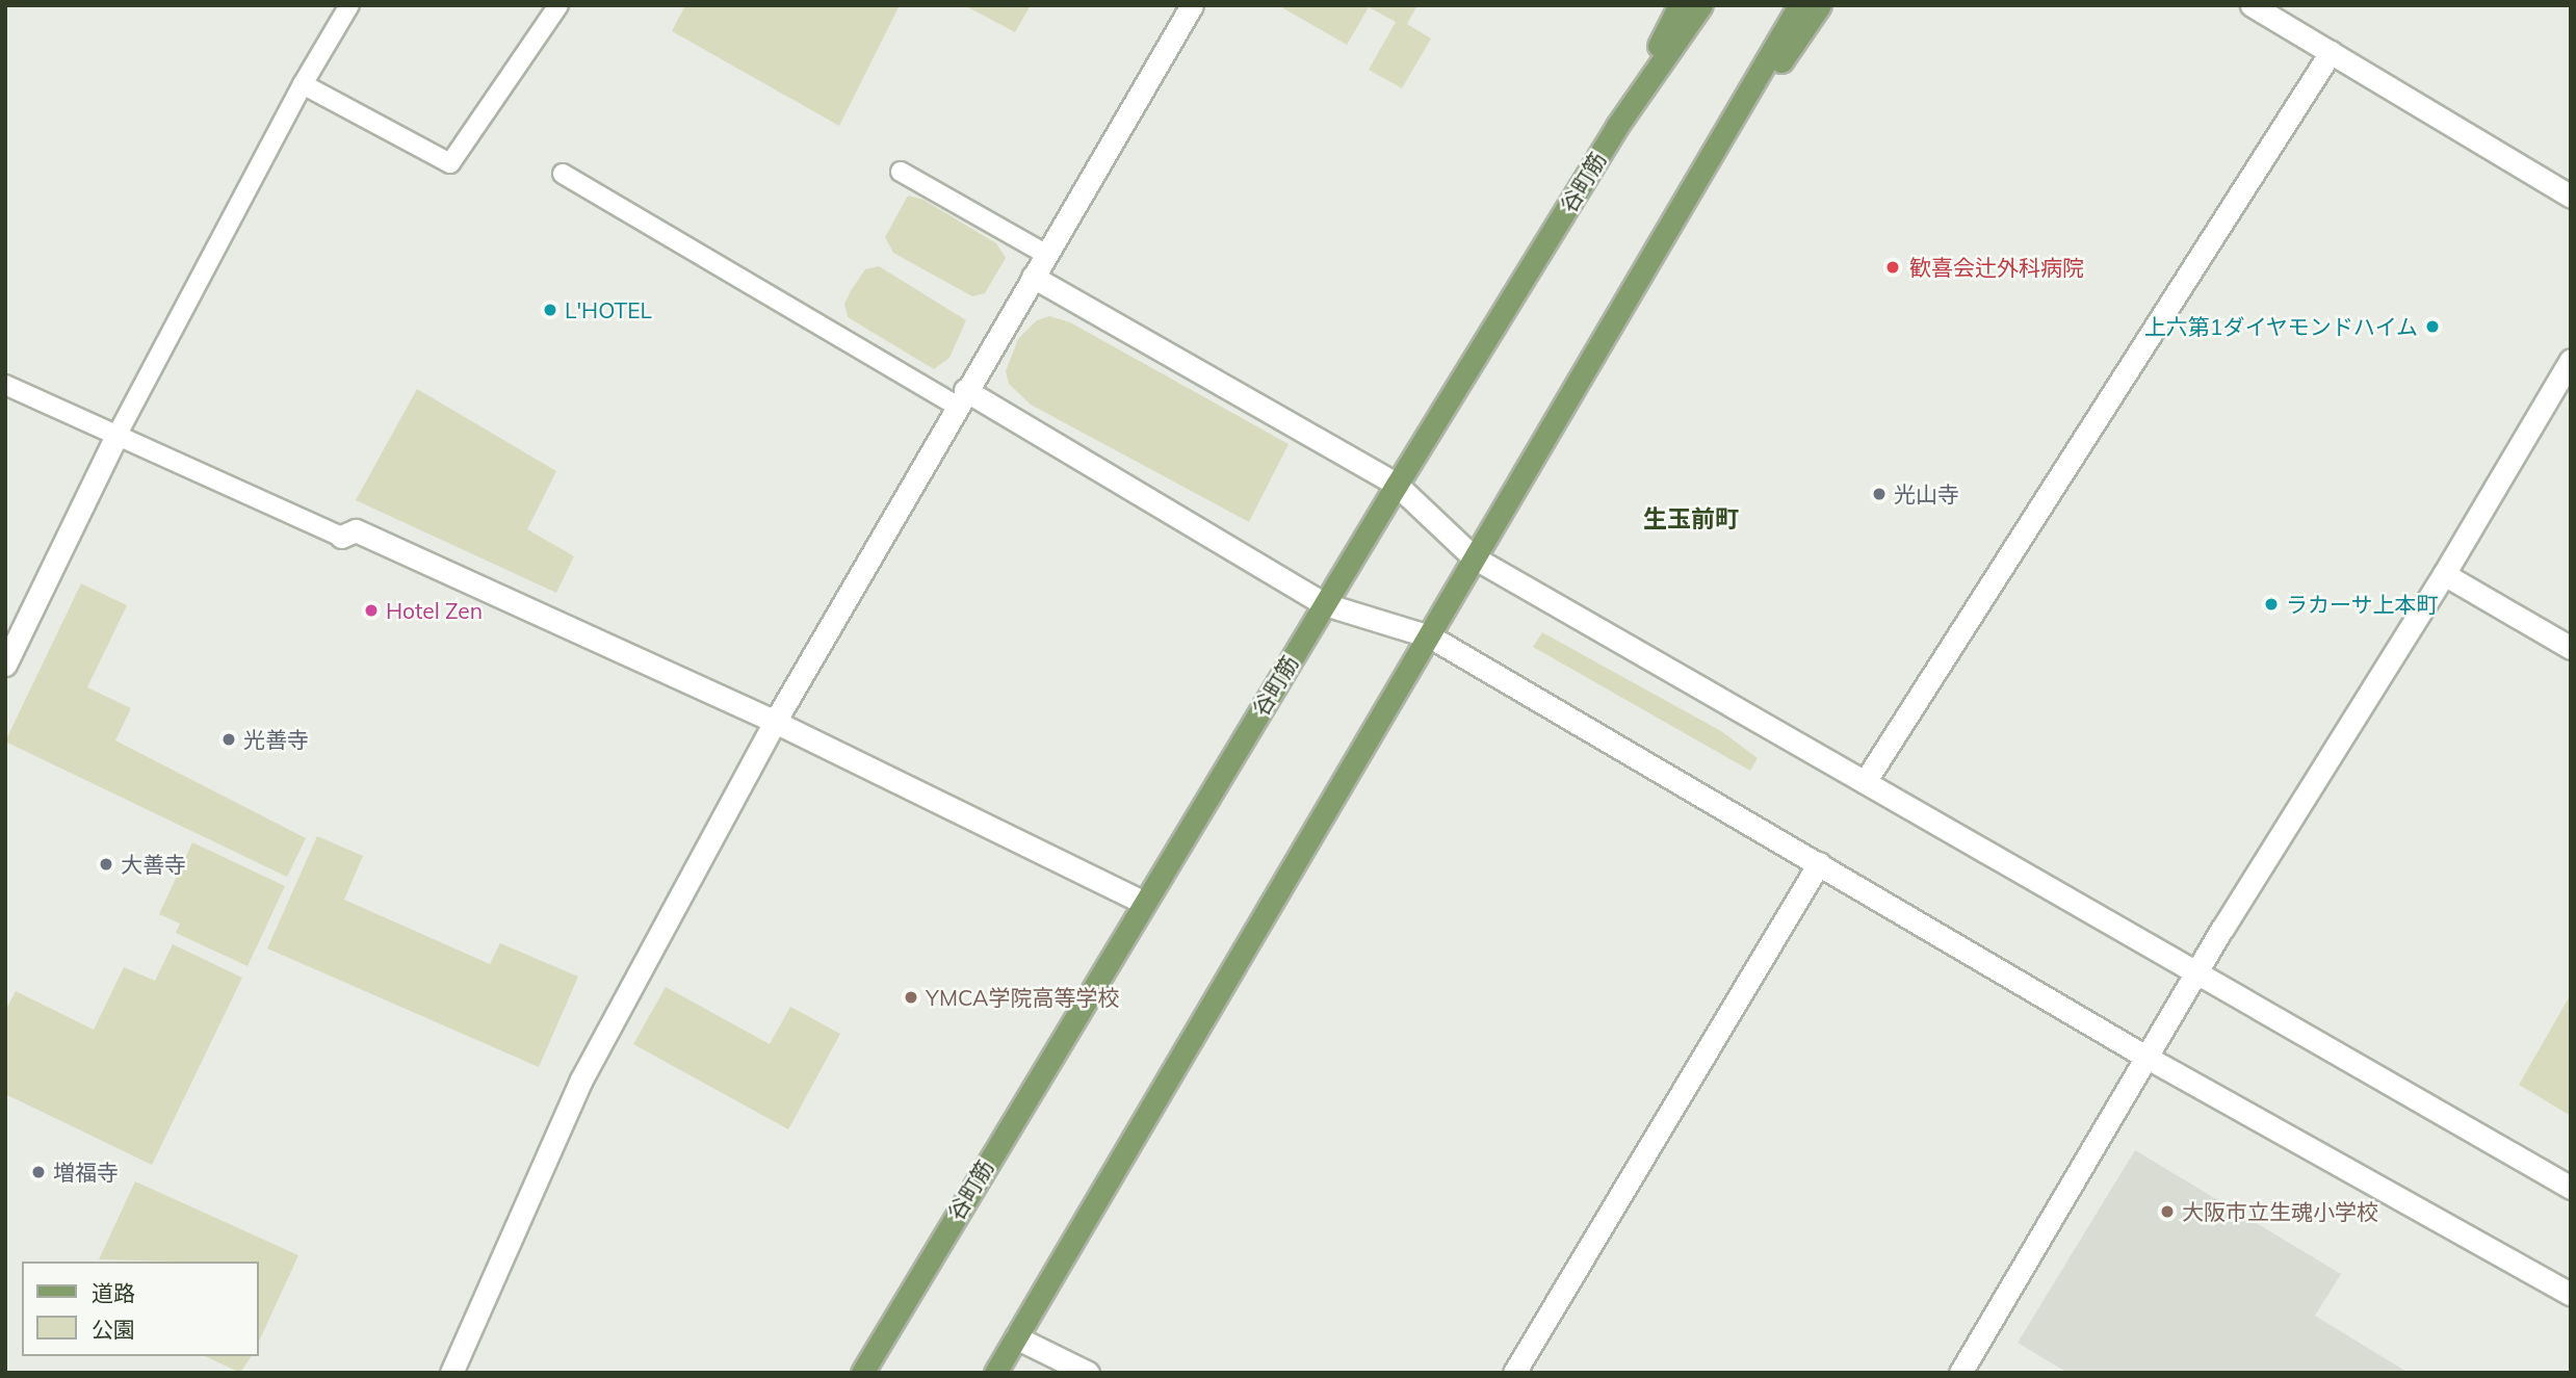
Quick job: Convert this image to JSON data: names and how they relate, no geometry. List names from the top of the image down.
{
  "streets": {
    "main road": ["谷町筋"]
  },
  "districts": ["生玉前町"],
  "places": [
    "歓喜会辻外科病院",
    "L'HOTEL",
    "上六第1ダイヤモンドハイム",
    "光山寺",
    "ラカーサ上本町",
    "Hotel Zen",
    "光善寺",
    "大善寺",
    "YMCA学院高等学校",
    "増福寺",
    "大阪市立生魂小学校"
  ],
  "legend": ["道路", "公園"]
}
